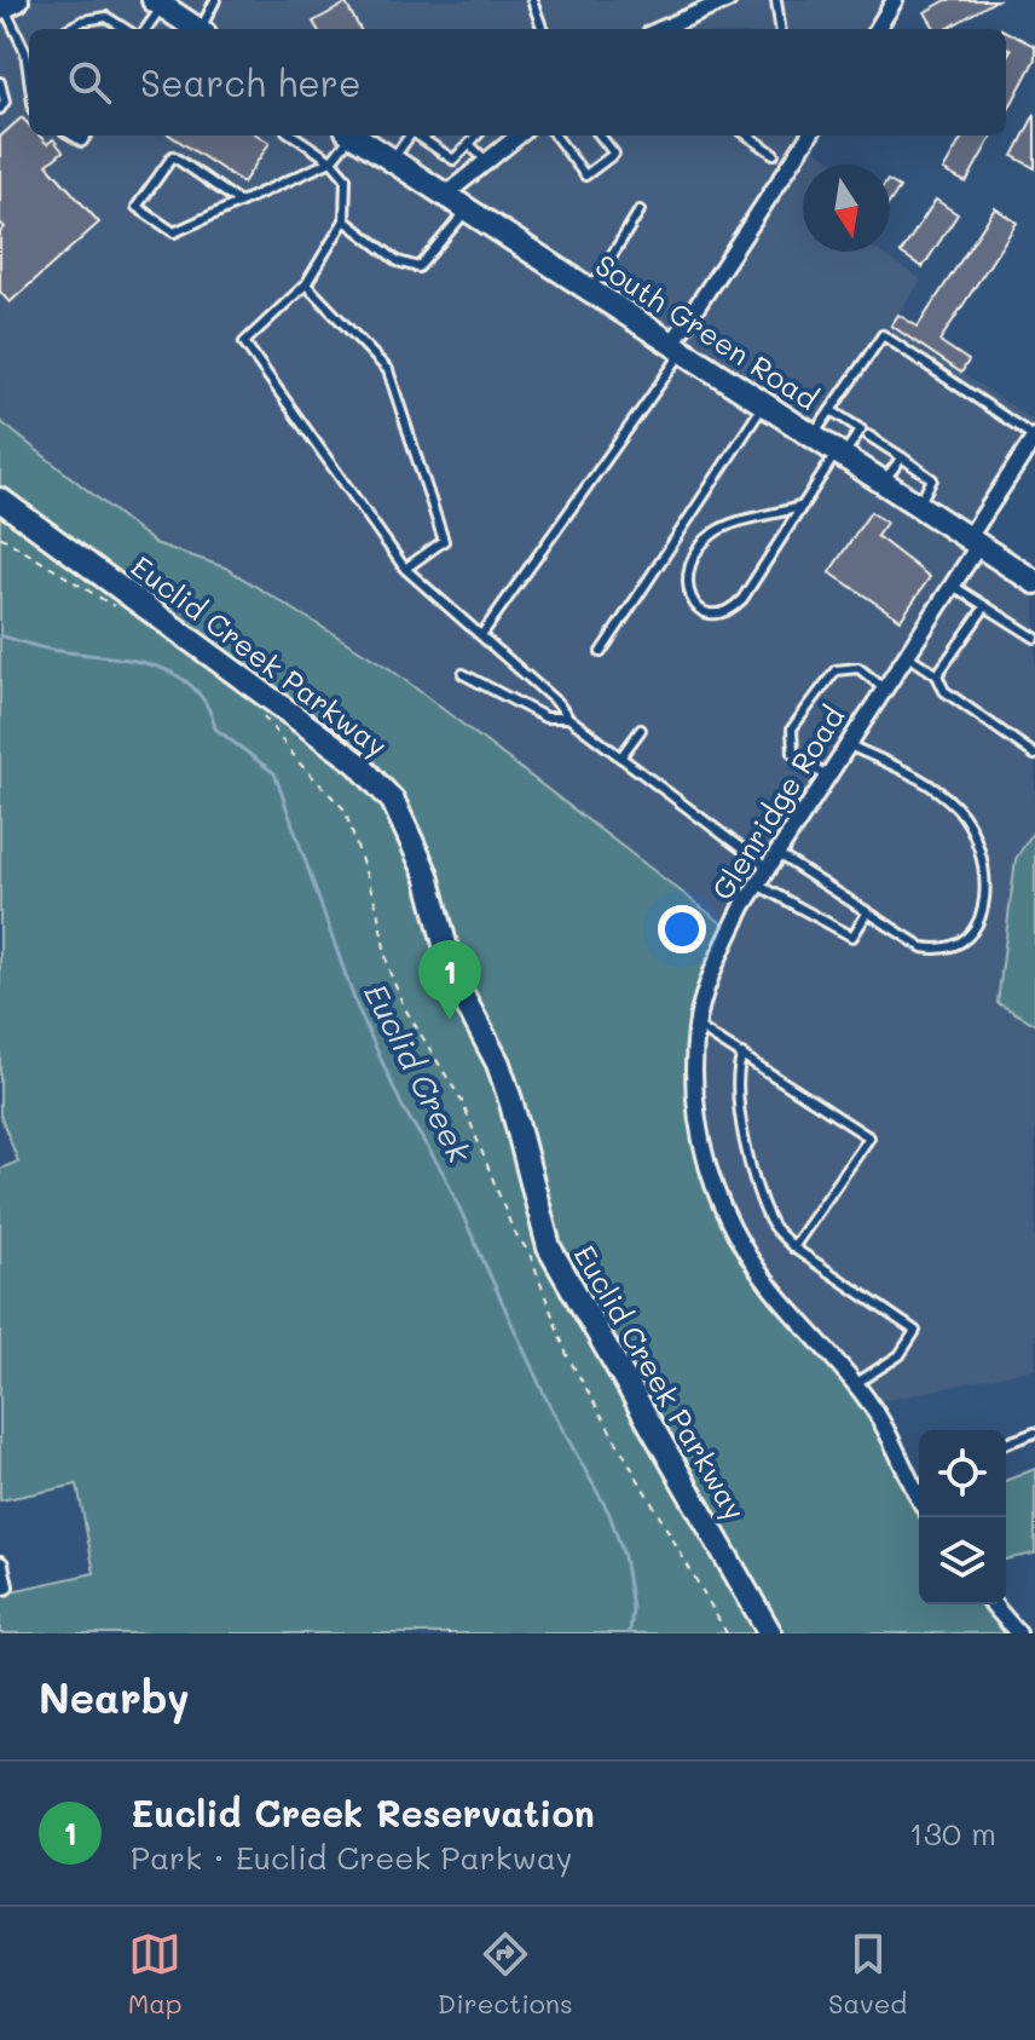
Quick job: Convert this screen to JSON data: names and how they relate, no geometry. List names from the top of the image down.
{
  "streets": {
    "street": ["South Green Road", "Euclid Creek Parkway", "Glenridge Road"]
  },
  "crossings": [
    ["South Green Road", "Glenridge Road"]
  ],
  "water": ["Euclid Creek"],
  "north": "bottom",
  "page": {
    "search": "Search here",
    "pins": "1",
    "heading": "Nearby",
    "list": [
      {
        "mark": "1",
        "name": "Euclid Creek Reservation",
        "note": "Park · Euclid Creek Parkway",
        "value": "130 m"
      }
    ],
    "nav": ["Map", "Directions", "Saved"]
  }
}
